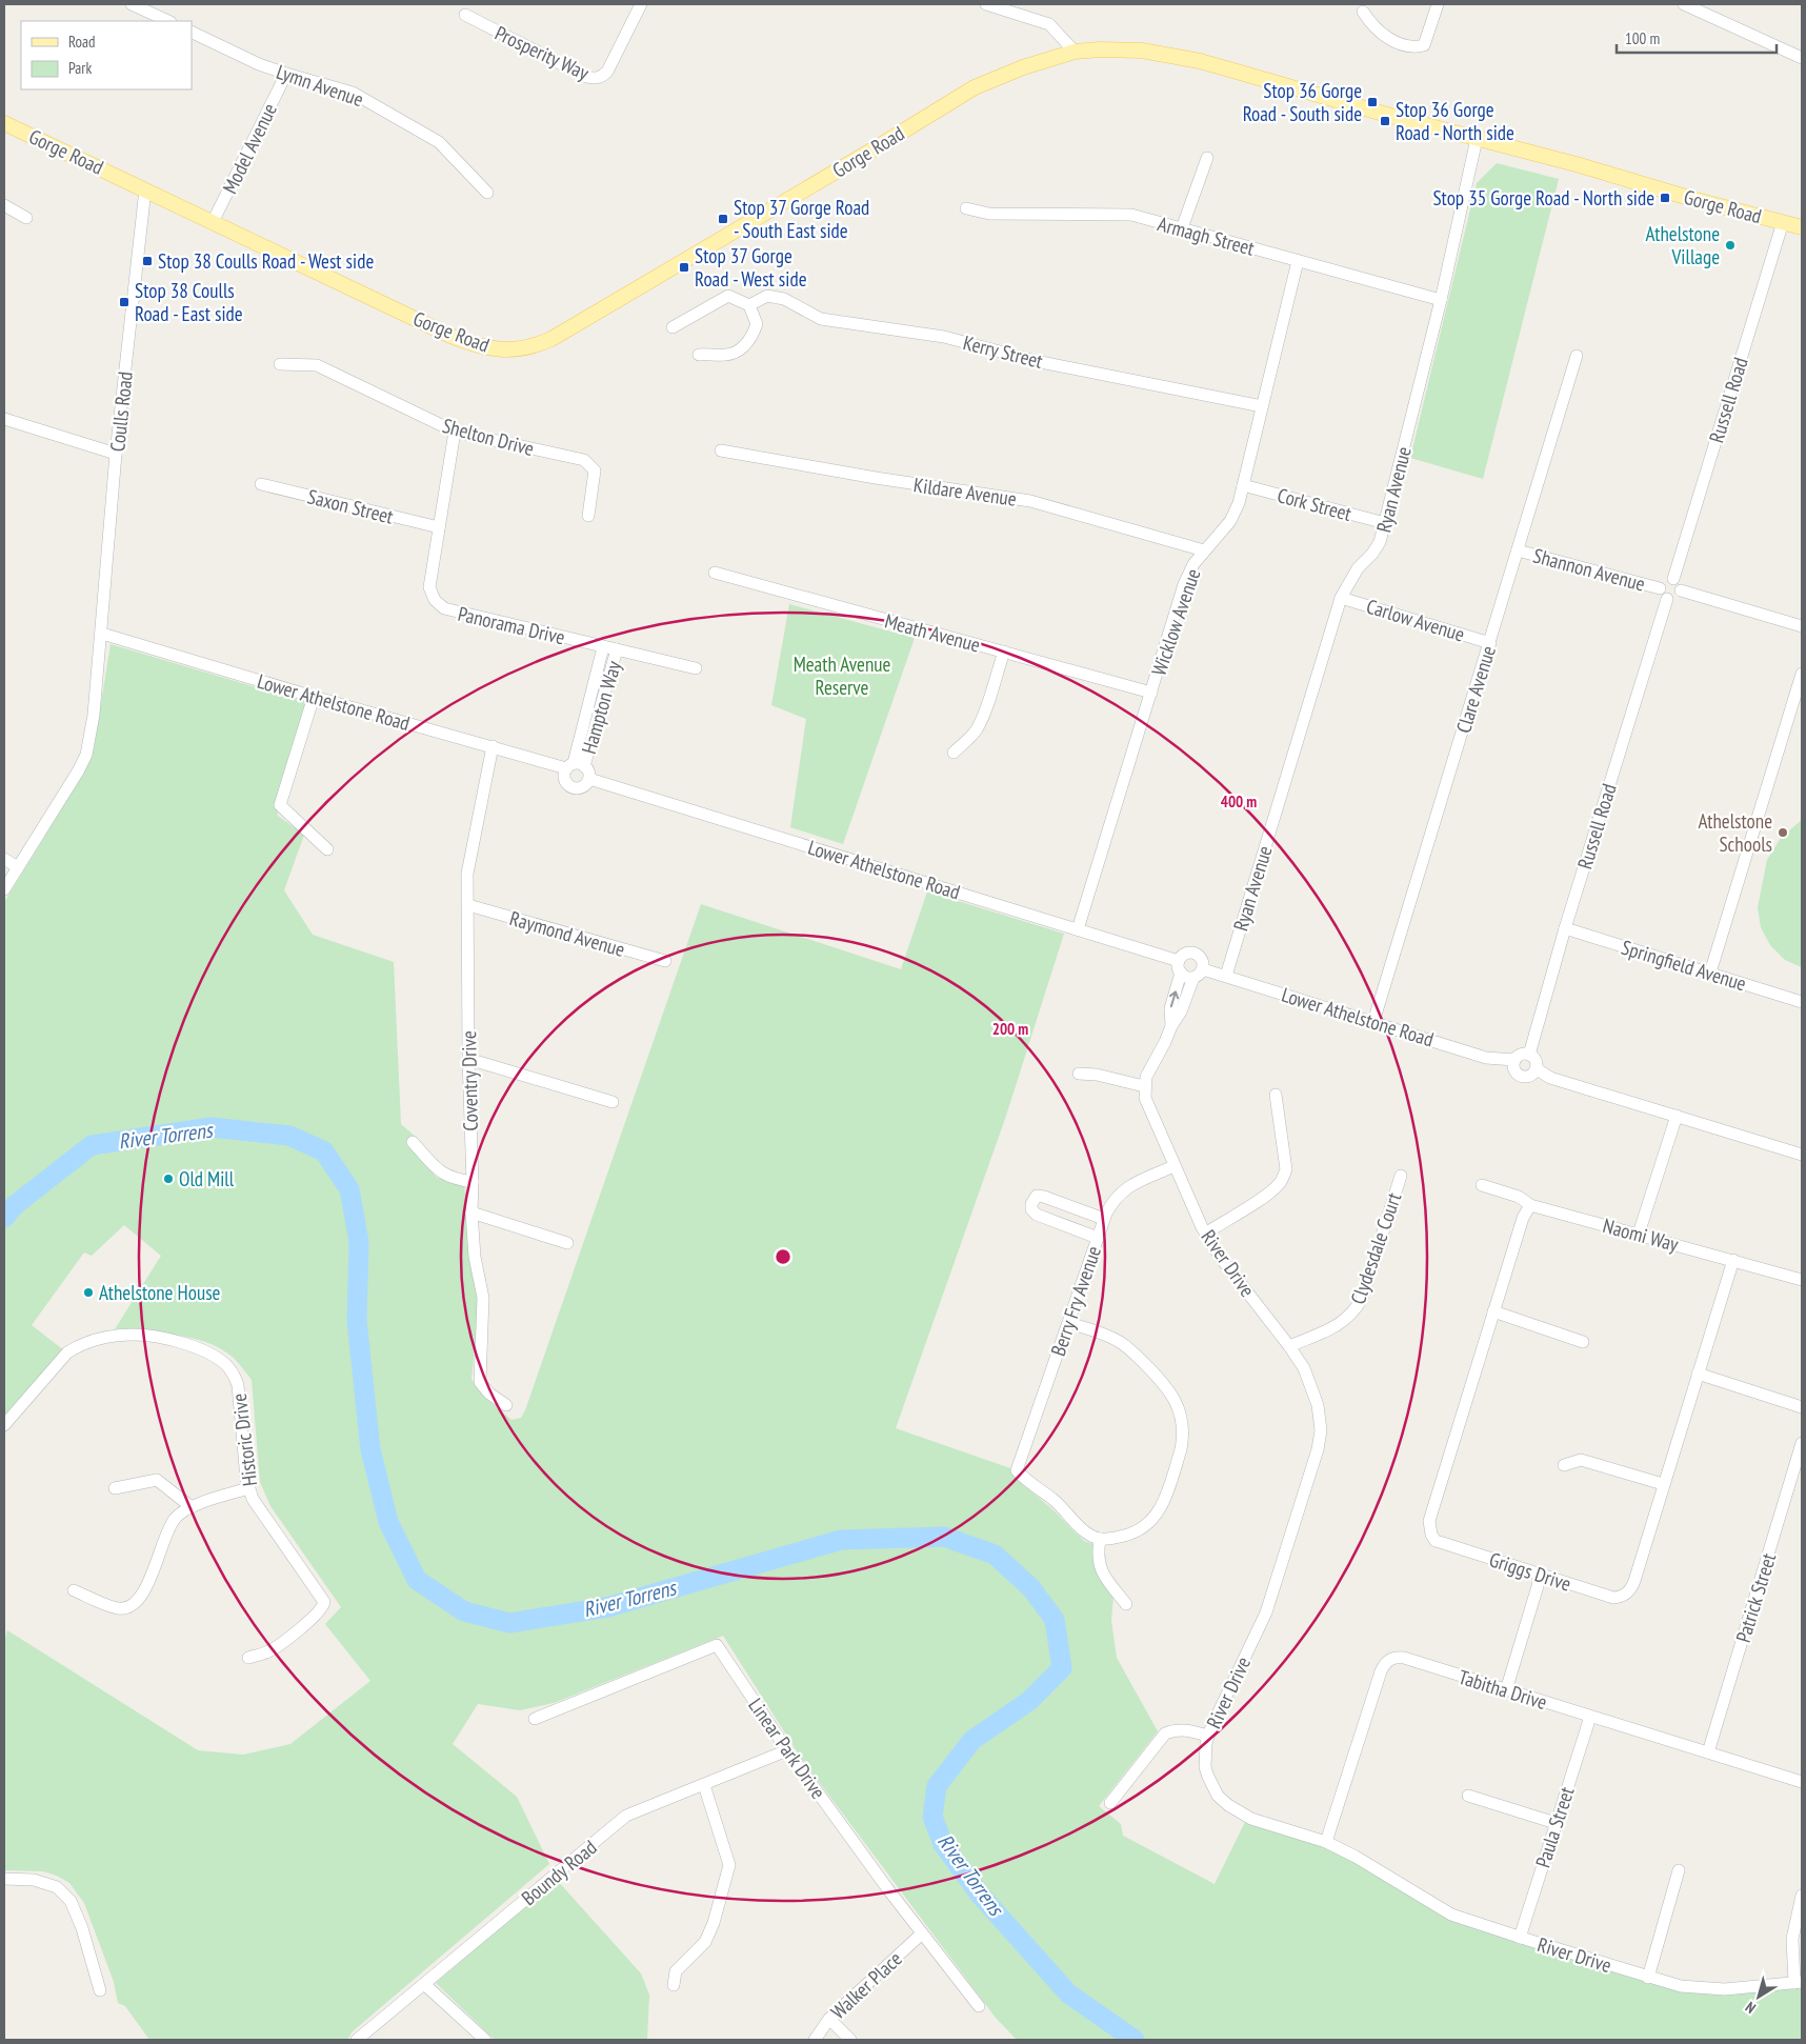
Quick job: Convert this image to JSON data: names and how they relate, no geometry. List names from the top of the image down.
{
  "streets": {
    "main road": ["Gorge Road"],
    "street": [
      "Prosperity Way",
      "Lymn Avenue",
      "Model Avenue",
      "Armagh Street",
      "Kerry Street",
      "Russell Road",
      "Coulls Road",
      "Shelton Drive",
      "Ryan Avenue",
      "Kildare Avenue",
      "Cork Street",
      "Saxon Street",
      "Shannon Avenue",
      "Carlow Avenue",
      "Wicklow Avenue",
      "Panorama Drive",
      "Meath Avenue",
      "Clare Avenue",
      "Lower Athelstone Road",
      "Hampton Way",
      "Raymond Avenue",
      "Springfield Avenue",
      "Coventry Drive",
      "Naomi Way",
      "Clydesdale Court",
      "River Drive",
      "Berry Fry Avenue",
      "Historic Drive",
      "Griggs Drive",
      "Patrick Street",
      "Tabitha Drive",
      "Linear Park Drive",
      "Paula Street",
      "Boundy Road",
      "Walker Place"
    ]
  },
  "crossings": [
    ["Lymn Avenue", "Model Avenue"],
    ["Model Avenue", "Gorge Road"],
    ["Gorge Road", "Russell Road"],
    ["Gorge Road", "Coulls Road"],
    ["Gorge Road", "Ryan Avenue"],
    ["Armagh Street", "Ryan Avenue"],
    ["Armagh Street", "Wicklow Avenue"],
    ["Kerry Street", "Wicklow Avenue"],
    ["Russell Road", "Shannon Avenue"],
    ["Russell Road", "Lower Athelstone Road"],
    ["Russell Road", "Springfield Avenue"],
    ["Coulls Road", "Lower Athelstone Road"],
    ["Shelton Drive", "Panorama Drive"],
    ["Ryan Avenue", "Cork Street"],
    ["Ryan Avenue", "Carlow Avenue"],
    ["Ryan Avenue", "Lower Athelstone Road"],
    ["Kildare Avenue", "Wicklow Avenue"],
    ["Cork Street", "Wicklow Avenue"],
    ["Saxon Street", "Panorama Drive"],
    ["Shannon Avenue", "Clare Avenue"],
    ["Carlow Avenue", "Clare Avenue"],
    ["Wicklow Avenue", "Meath Avenue"],
    ["Wicklow Avenue", "Lower Athelstone Road"],
    ["Panorama Drive", "Hampton Way"],
    ["Clare Avenue", "Lower Athelstone Road"],
    ["Lower Athelstone Road", "Hampton Way"],
    ["Lower Athelstone Road", "Coventry Drive"],
    ["Raymond Avenue", "Coventry Drive"],
    ["Naomi Way", "Griggs Drive"],
    ["Clydesdale Court", "River Drive"],
    ["River Drive", "Berry Fry Avenue"],
    ["River Drive", "Tabitha Drive"],
    ["River Drive", "Paula Street"],
    ["Patrick Street", "Tabitha Drive"],
    ["Tabitha Drive", "Paula Street"],
    ["Linear Park Drive", "Boundy Road"],
    ["Linear Park Drive", "Walker Place"]
  ],
  "water": ["River Torrens"],
  "parks": ["Meath Avenue Reserve"],
  "places": {
    "transit": [
      "Stop 36 Gorge Road - South side",
      "Stop 36 Gorge Road - North side",
      "Stop 35 Gorge Road - North side",
      "Stop 37 Gorge Road - South East side",
      "Stop 38 Coulls Road - West side",
      "Stop 37 Gorge Road - West side",
      "Stop 38 Coulls Road - East side"
    ],
    "other": [
      "Athelstone Village",
      "Athelstone Schools",
      "Old Mill",
      "Athelstone House"
    ]
  },
  "legend": ["Road", "Park"],
  "scale_bar": "100 m",
  "north": "bottom left",
  "rings": ["400 m", "200 m"]
}
